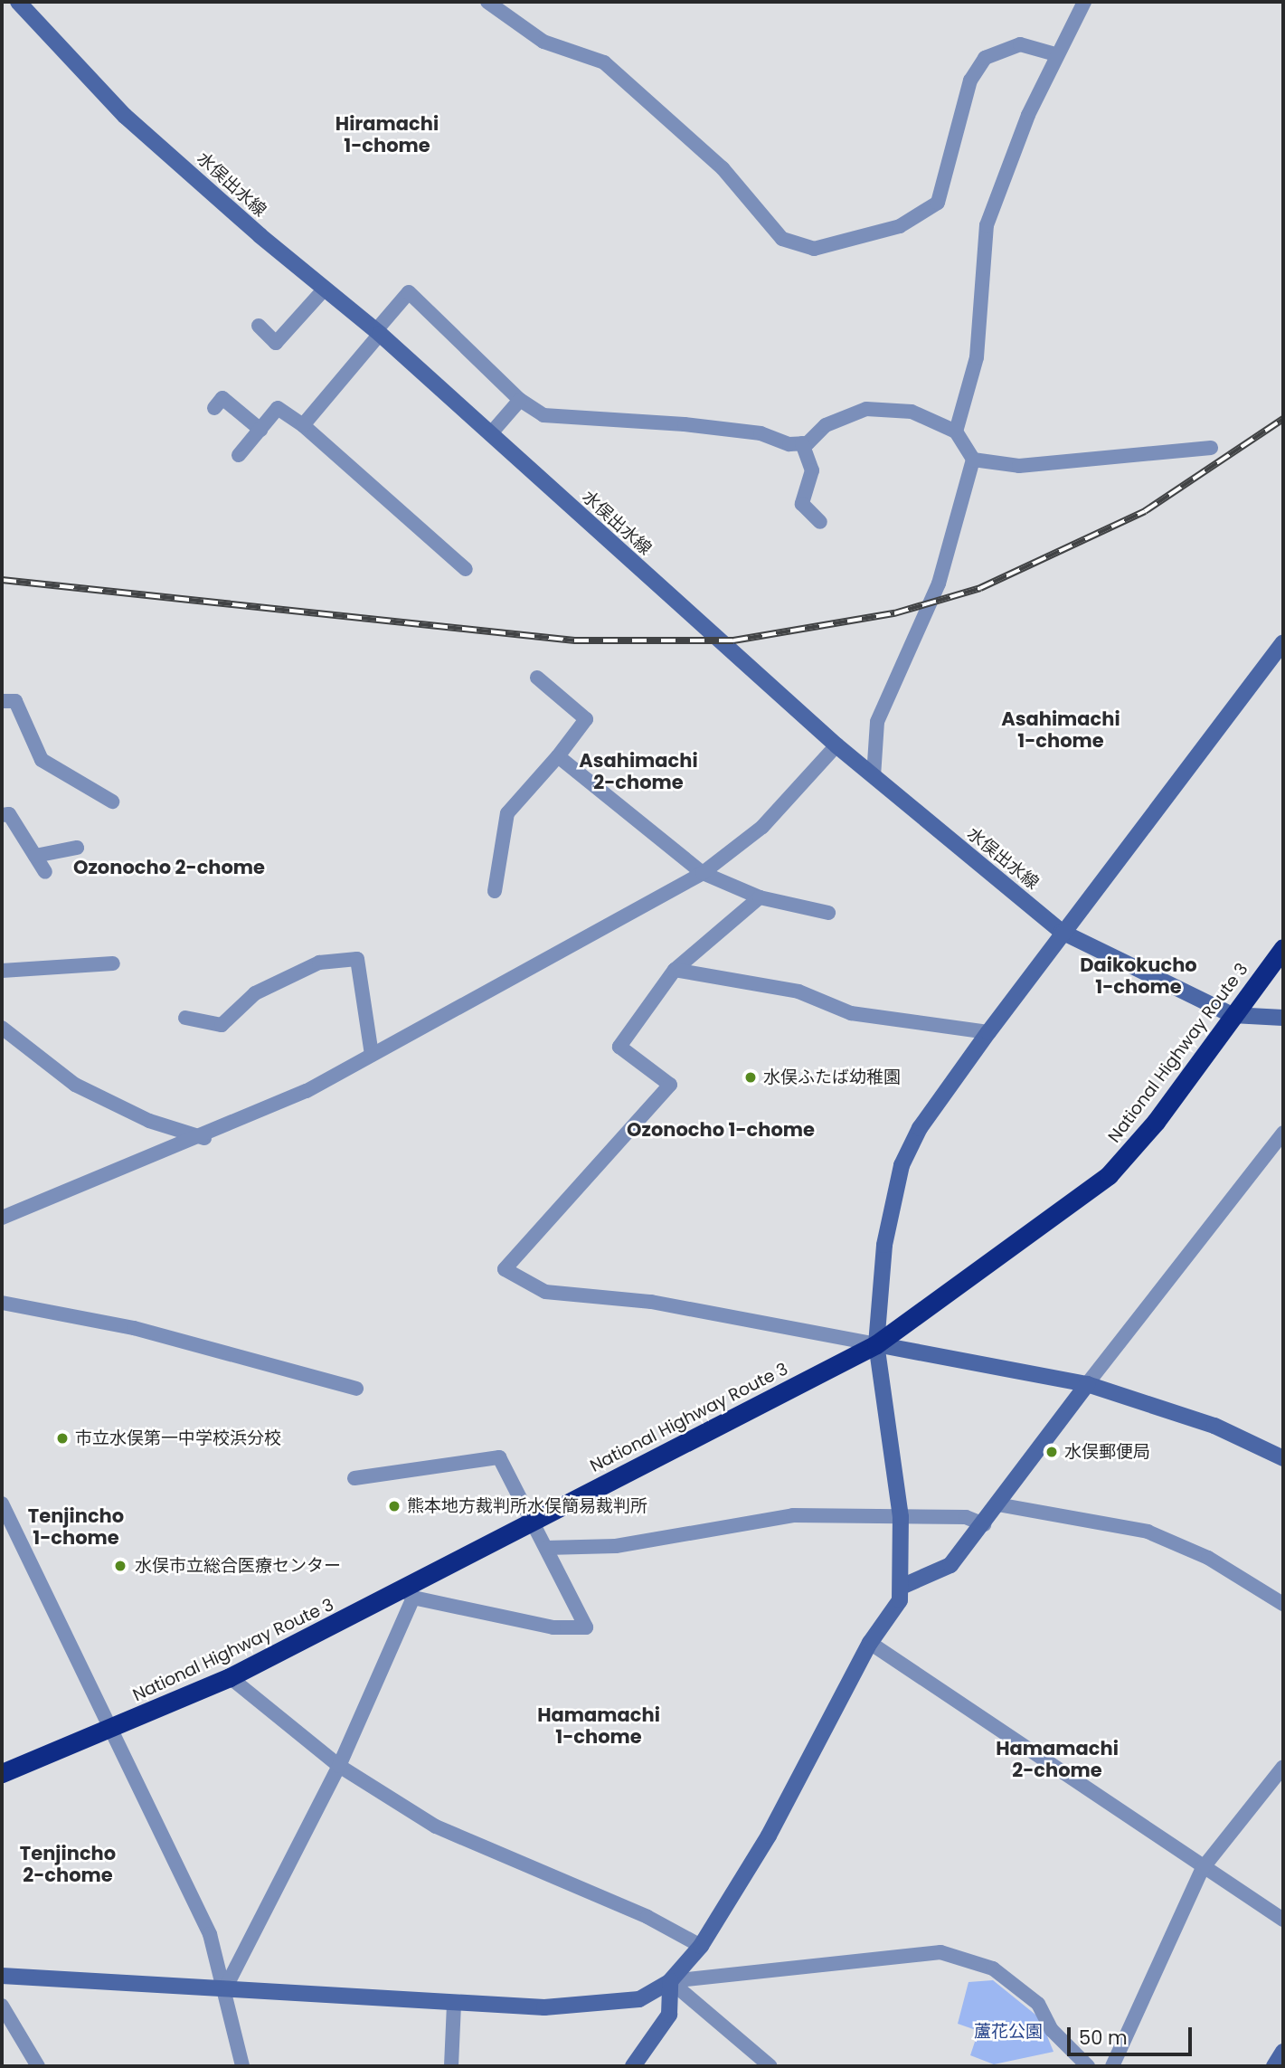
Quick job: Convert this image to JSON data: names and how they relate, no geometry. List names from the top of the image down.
{
  "streets": {
    "highway": ["National Highway Route 3"],
    "street": ["水俣出水線"]
  },
  "crossings": [
    ["水俣出水線", "National Highway Route 3"]
  ],
  "districts": [
    "Hiramachi 1-chome",
    "Asahimachi 1-chome",
    "Asahimachi 2-chome",
    "Ozonocho 2-chome",
    "Daikokucho 1-chome",
    "Ozonocho 1-chome",
    "Tenjincho 1-chome",
    "Hamamachi 1-chome",
    "Hamamachi 2-chome",
    "Tenjincho 2-chome"
  ],
  "parks": ["蘆花公園"],
  "places": [
    "水俣ふたば幼稚園",
    "市立水俣第一中学校浜分校",
    "水俣郵便局",
    "熊本地方裁判所水俣簡易裁判所",
    "水俣市立総合医療センター"
  ],
  "scale_bar": "50 m"
}
